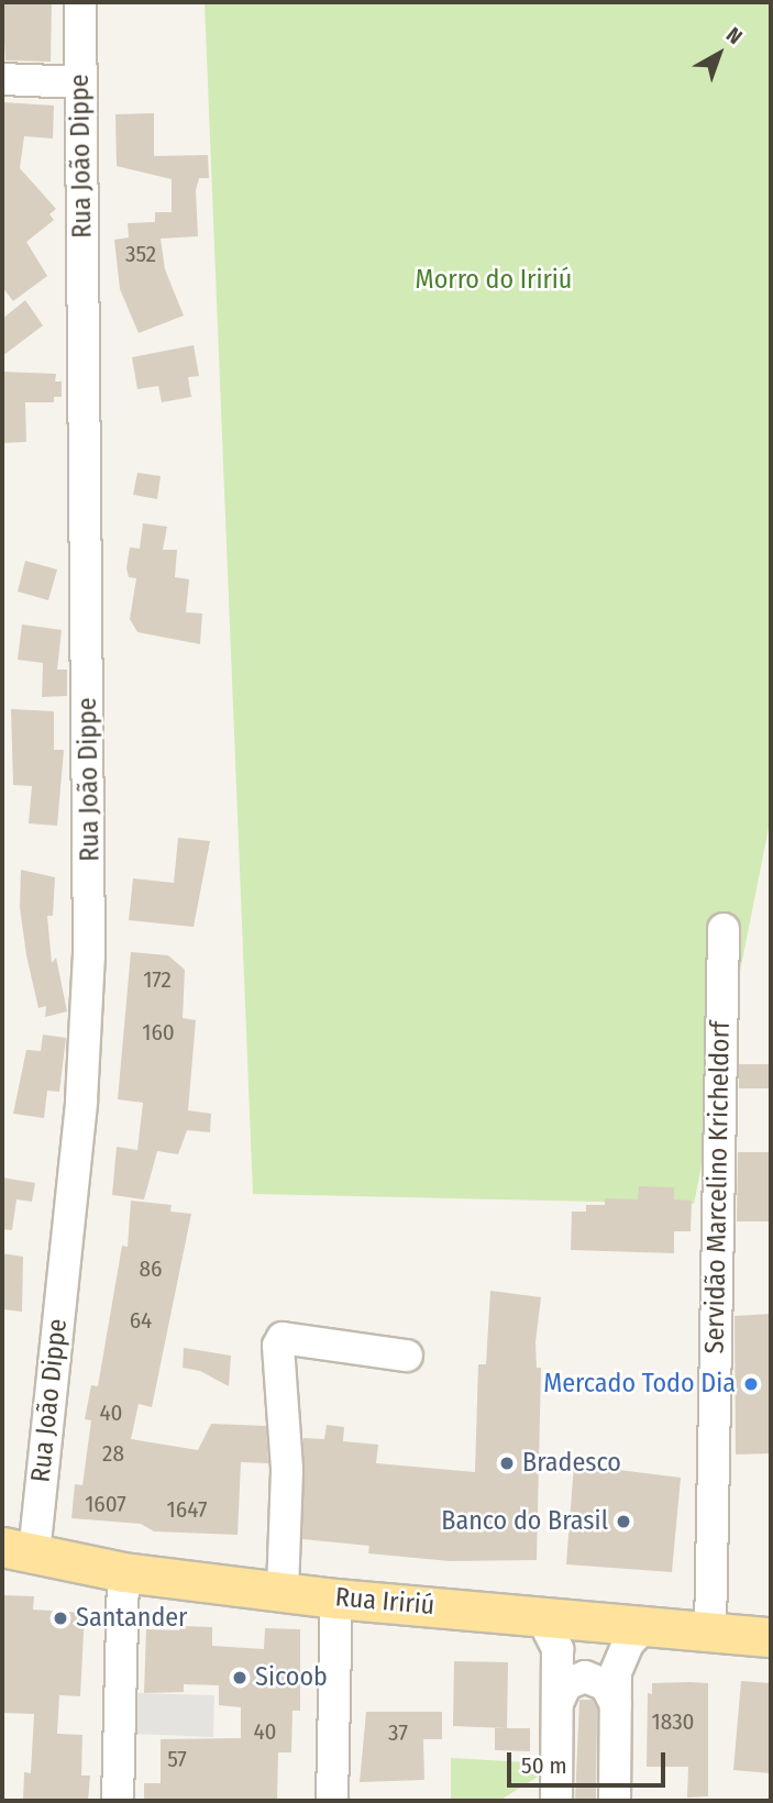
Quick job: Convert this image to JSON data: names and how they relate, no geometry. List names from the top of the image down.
{
  "streets": {
    "main road": ["Rua Iririú"],
    "street": ["Rua João Dippe", "Servidão Marcelino Kricheldorf"]
  },
  "crossings": [
    ["Rua João Dippe", "Rua Iririú"],
    ["Servidão Marcelino Kricheldorf", "Rua Iririú"]
  ],
  "parks": ["Morro do Iririú"],
  "places": [
    "Mercado Todo Dia",
    "Bradesco",
    "Banco do Brasil",
    "Santander",
    "Sicoob"
  ],
  "house_numbers": [
    "352",
    "172",
    "160",
    "86",
    "64",
    "40",
    "28",
    "1607",
    "1647",
    "1830",
    "40",
    "37",
    "57"
  ],
  "scale_bar": "50 m",
  "north": "top right"
}
